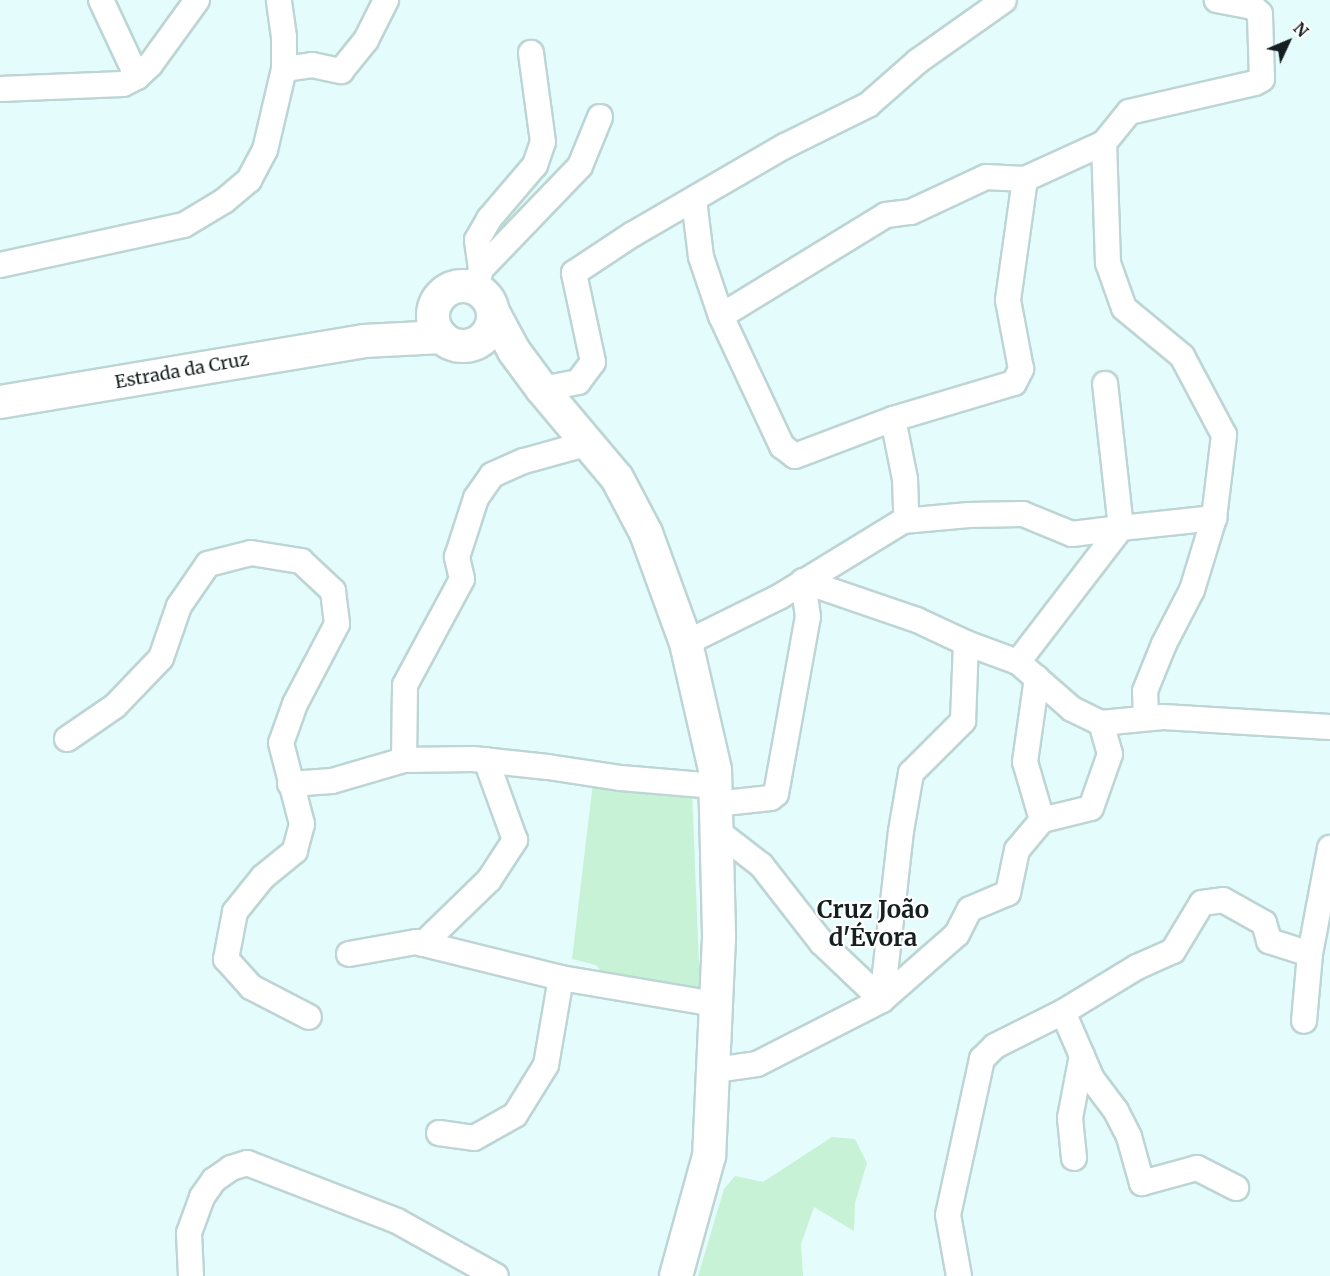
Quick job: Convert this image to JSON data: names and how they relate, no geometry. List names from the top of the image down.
{
  "streets": {
    "street": ["Estrada da Cruz"]
  },
  "districts": ["Cruz João d'Évora"],
  "north": "top right"
}
